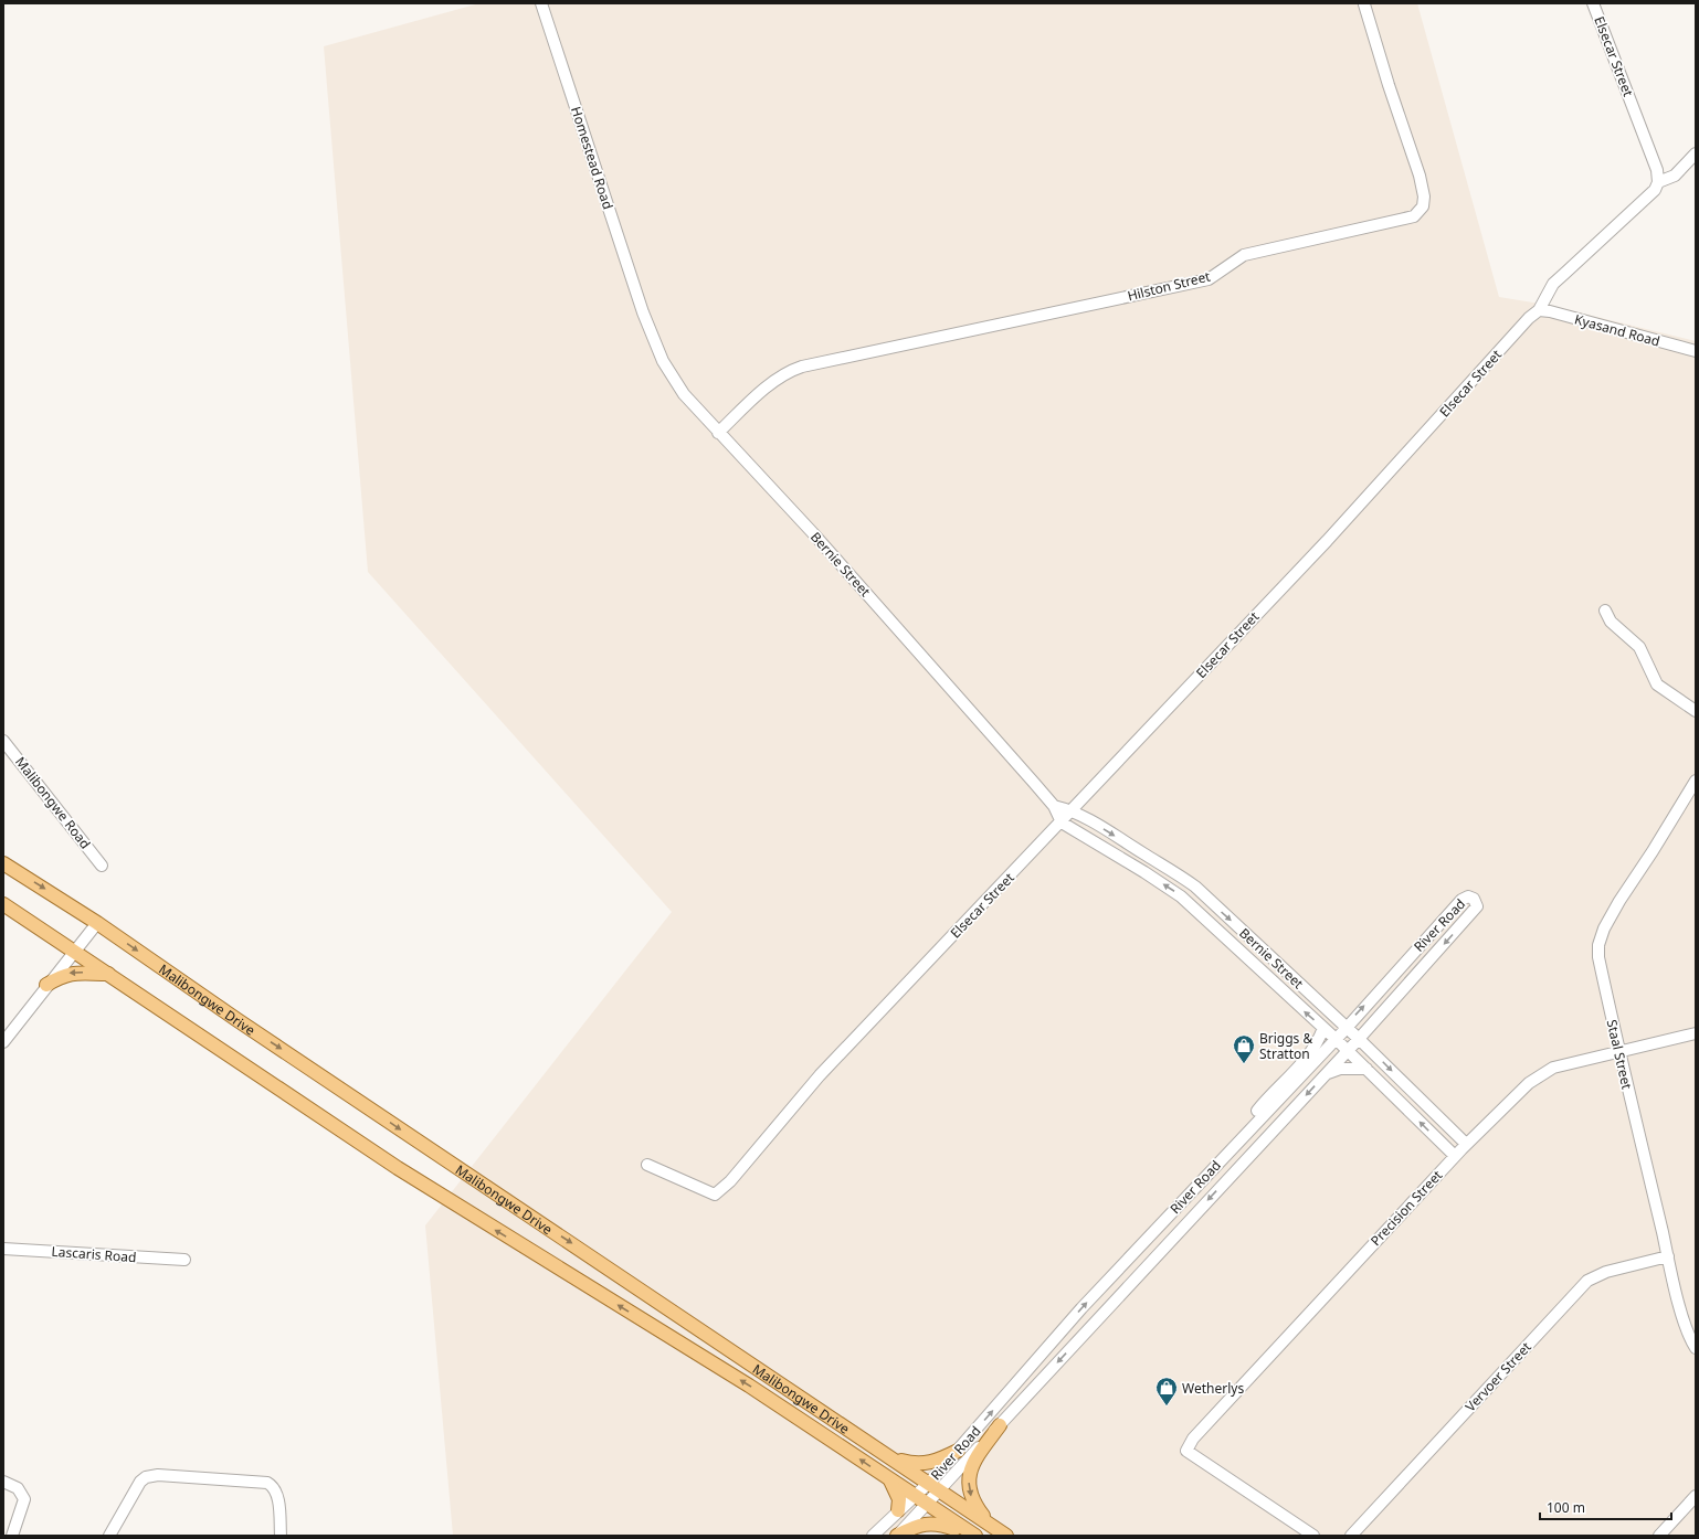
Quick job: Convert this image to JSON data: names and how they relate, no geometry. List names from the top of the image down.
{
  "streets": {
    "main road": ["Malibongwe Drive"],
    "street": [
      "Elsecar Street",
      "Homestead Road",
      "Hilston Street",
      "Kyasand Road",
      "Bernie Street",
      "Malibongwe Road",
      "River Road",
      "Staal Street",
      "Precision Street",
      "Lascaris Road",
      "Vervoer Street"
    ]
  },
  "crossings": [
    ["Elsecar Street", "Kyasand Road"],
    ["Elsecar Street", "Bernie Street"],
    ["Homestead Road", "Bernie Street"],
    ["Hilston Street", "Bernie Street"],
    ["Bernie Street", "River Road"],
    ["Bernie Street", "Precision Street"],
    ["River Road", "Malibongwe Drive"],
    ["Staal Street", "Precision Street"],
    ["Staal Street", "Vervoer Street"]
  ],
  "places": {
    "shop": ["Briggs & Stratton", "Wetherlys"]
  },
  "scale_bar": "100 m"
}
